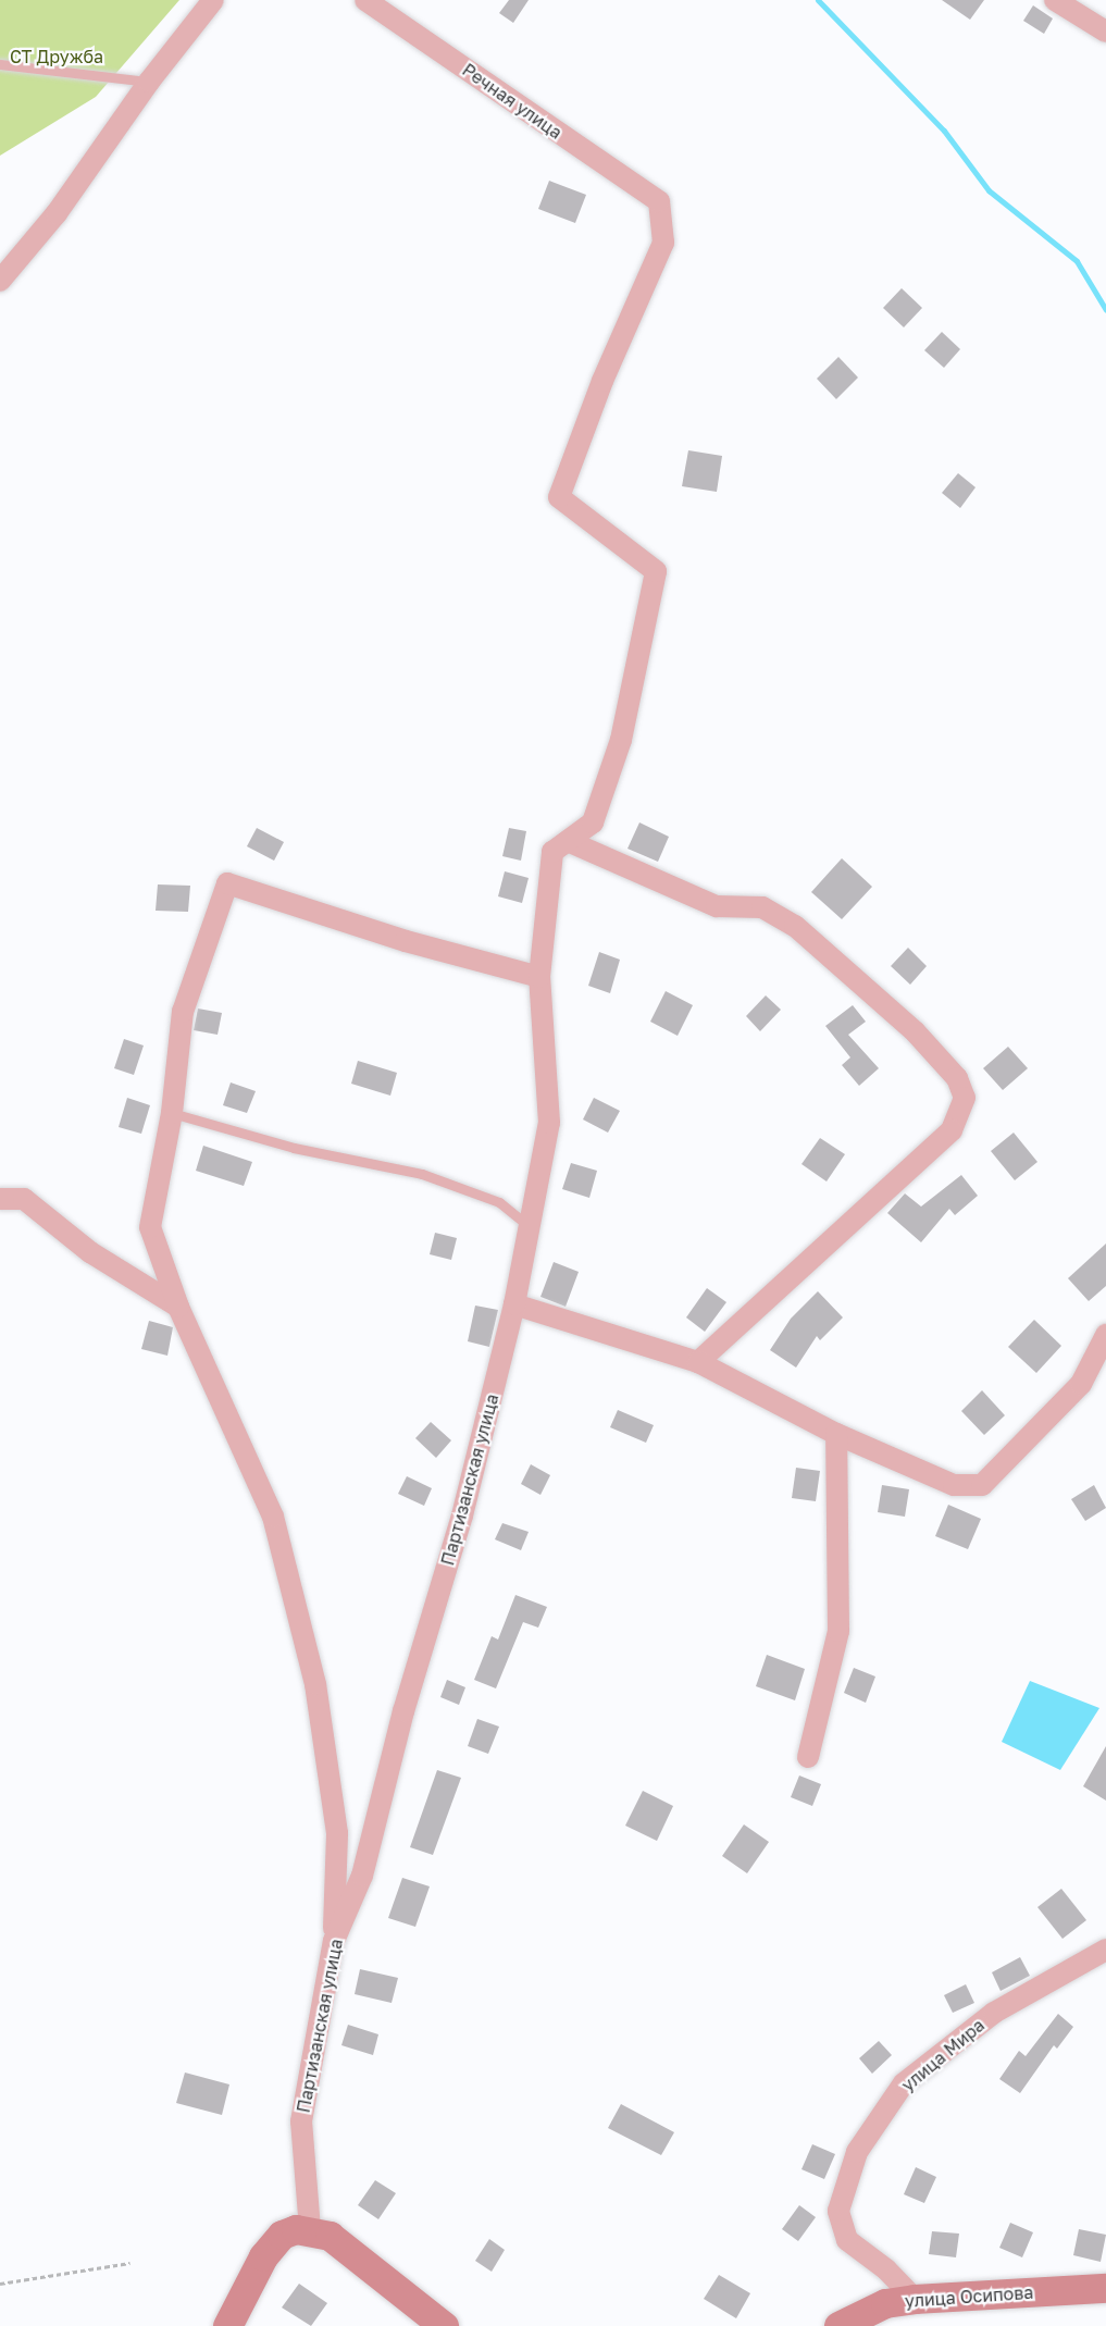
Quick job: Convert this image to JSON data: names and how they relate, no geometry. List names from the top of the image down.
{
  "streets": {
    "main road": ["улица Осипова"],
    "street": ["Речная улица", "Партизанская улица", "улица Мира"]
  },
  "crossings": [
    ["Речная улица", "Партизанская улица"],
    ["улица Мира", "улица Осипова"]
  ],
  "parks": ["СТ Дружба"]
}
